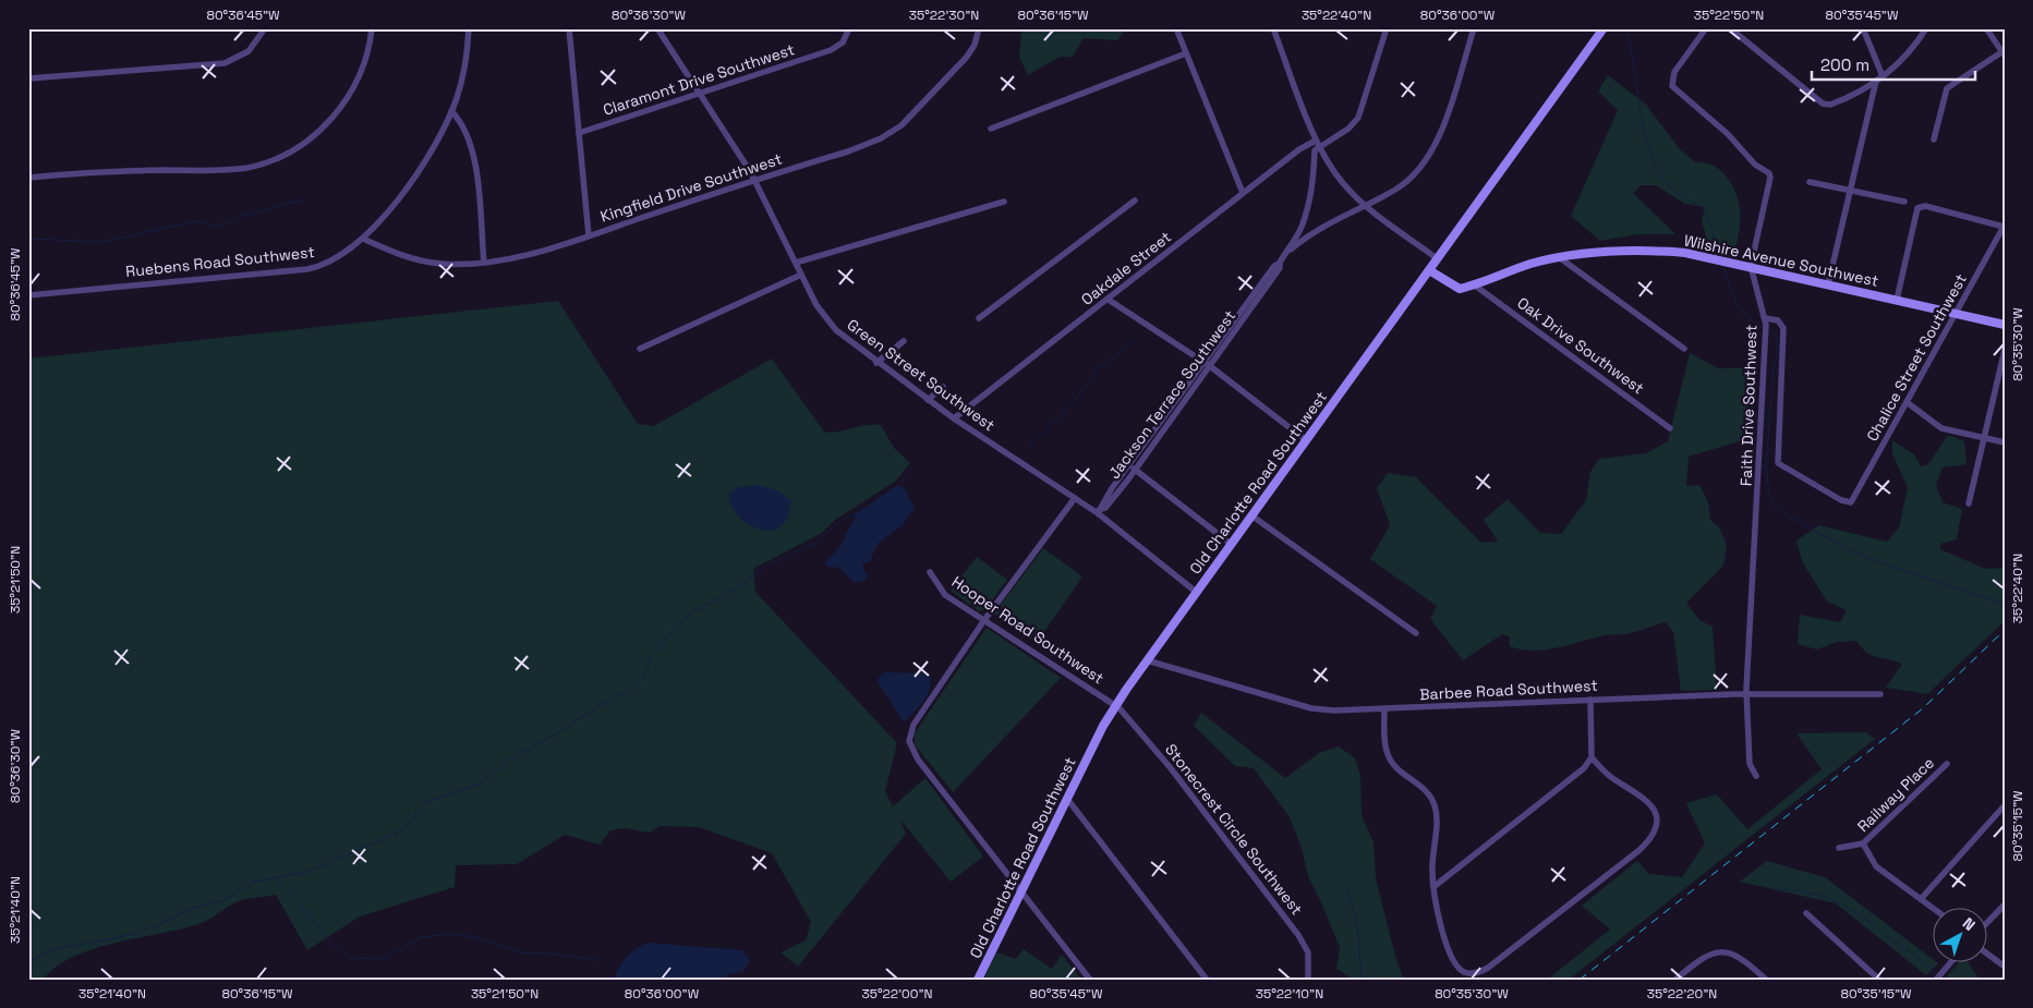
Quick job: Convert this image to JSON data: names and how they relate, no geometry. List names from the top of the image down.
{
  "streets": {
    "main road": ["Wilshire Avenue Southwest", "Old Charlotte Road Southwest"],
    "street": [
      "Claramont Drive Southwest",
      "Kingfield Drive Southwest",
      "Ruebens Road Southwest",
      "Oakdale Street",
      "Oak Drive Southwest",
      "Chalice Street Southwest",
      "Green Street Southwest",
      "Jackson Terrace Southwest",
      "Faith Drive Southwest",
      "Hooper Road Southwest",
      "Barbee Road Southwest",
      "Railway Place",
      "Stonecrest Circle Southwest"
    ]
  },
  "crossings": [
    ["Claramont Drive Southwest", "Green Street Southwest"],
    ["Kingfield Drive Southwest", "Ruebens Road Southwest"],
    ["Kingfield Drive Southwest", "Green Street Southwest"],
    ["Wilshire Avenue Southwest", "Oak Drive Southwest"],
    ["Wilshire Avenue Southwest", "Chalice Street Southwest"],
    ["Wilshire Avenue Southwest", "Faith Drive Southwest"],
    ["Wilshire Avenue Southwest", "Old Charlotte Road Southwest"],
    ["Oakdale Street", "Green Street Southwest"],
    ["Chalice Street Southwest", "Faith Drive Southwest"],
    ["Green Street Southwest", "Jackson Terrace Southwest"],
    ["Green Street Southwest", "Old Charlotte Road Southwest"],
    ["Faith Drive Southwest", "Barbee Road Southwest"],
    ["Old Charlotte Road Southwest", "Hooper Road Southwest"],
    ["Old Charlotte Road Southwest", "Barbee Road Southwest"],
    ["Old Charlotte Road Southwest", "Stonecrest Circle Southwest"],
    ["Hooper Road Southwest", "Stonecrest Circle Southwest"]
  ],
  "scale_bar": "200 m",
  "north": "top right",
  "coordinates": [
    "80°36'45\"W",
    "80°36'30\"W",
    "35°22'30\"N",
    "80°36'15\"W",
    "35°22'40\"N",
    "80°36'00\"W",
    "35°22'50\"N",
    "80°35'45\"W",
    "80°35'30\"W",
    "35°21'50\"N",
    "80°35'15\"W",
    "35°21'40\"N",
    "35°22'00\"N",
    "35°22'10\"N",
    "35°22'20\"N"
  ]
}
